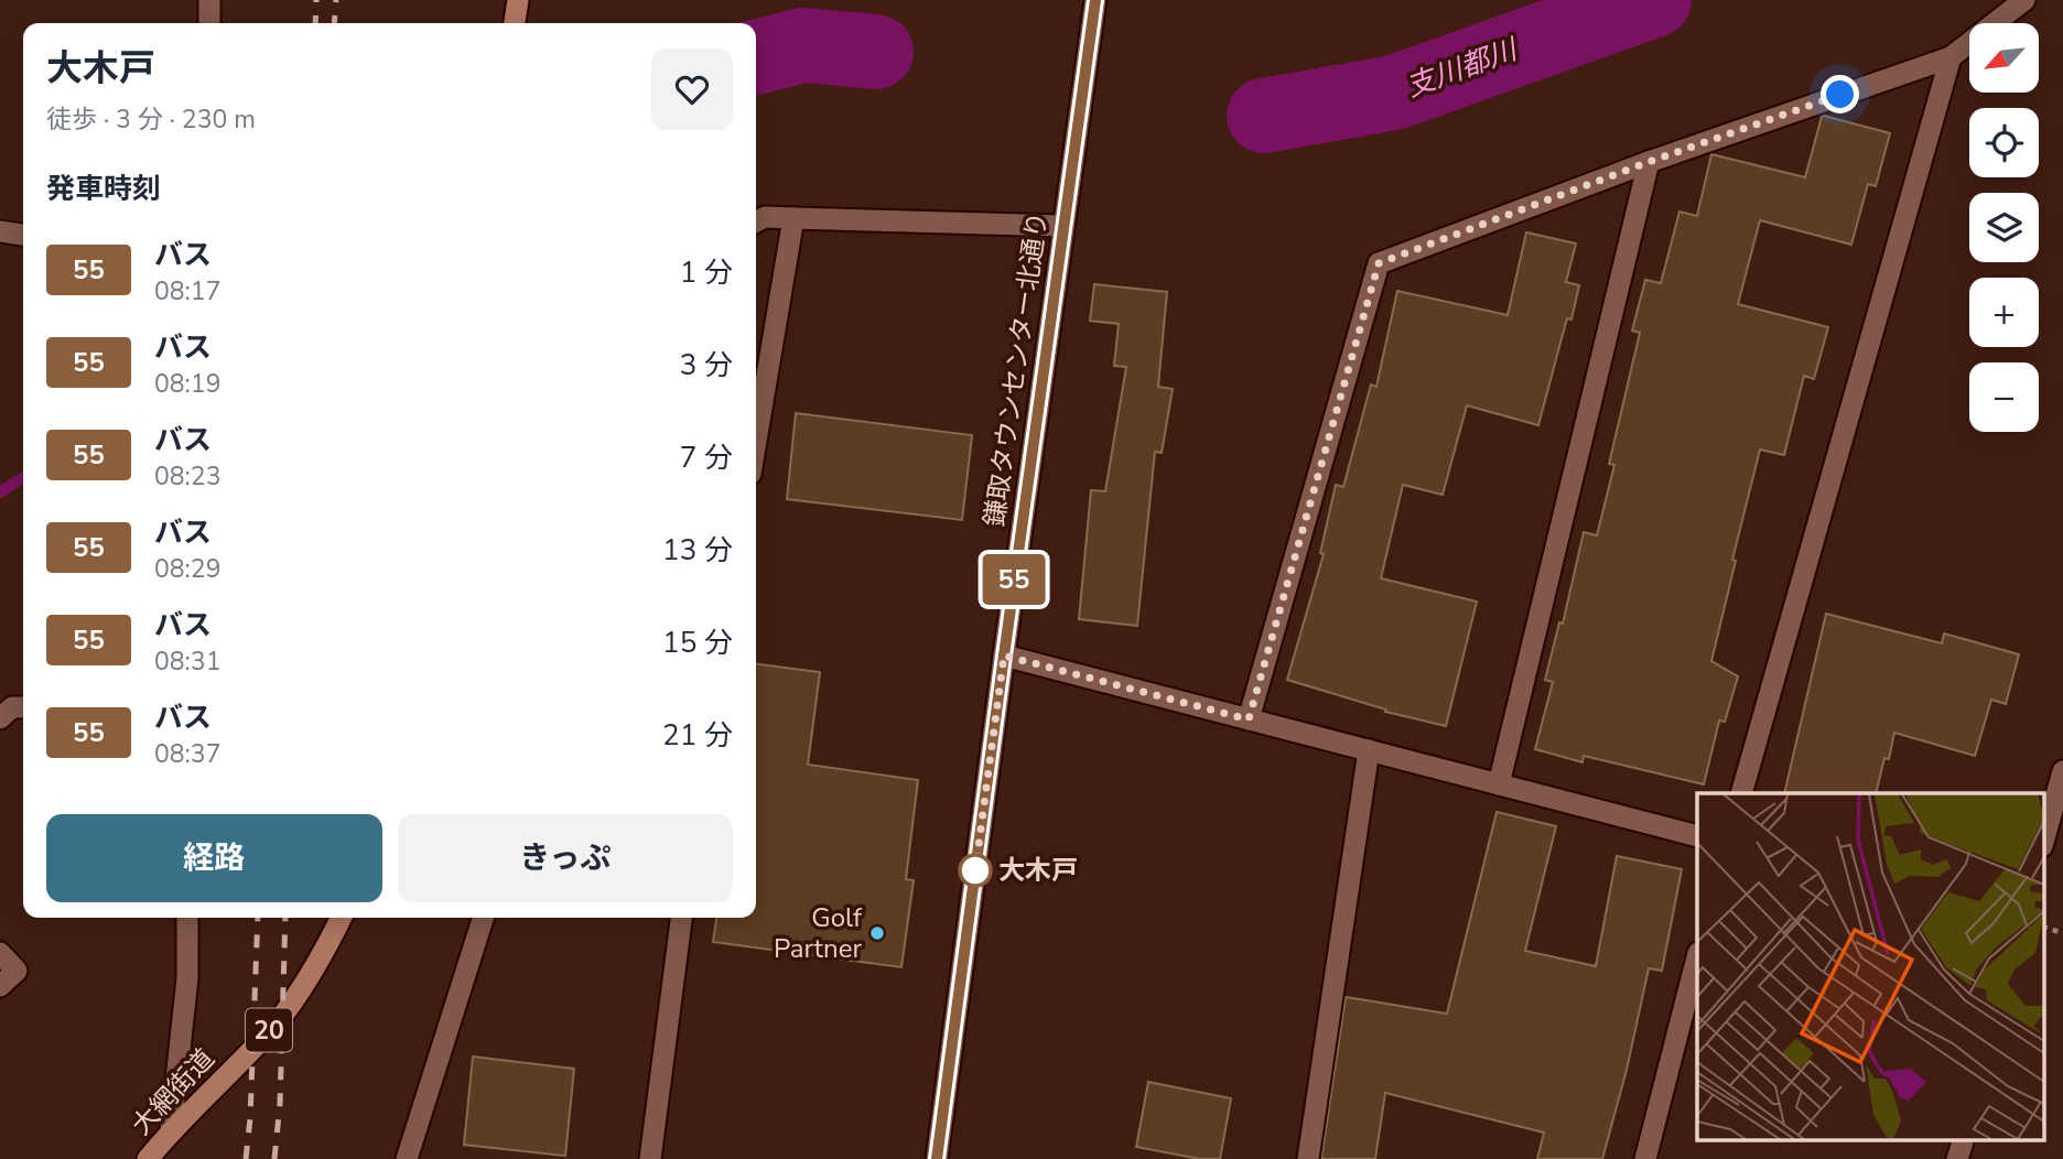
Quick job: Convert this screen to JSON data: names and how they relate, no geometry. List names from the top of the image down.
{
  "streets": {
    "main road": ["20", "大網街道"],
    "street": ["鎌取タウンセンター北通り"]
  },
  "water": ["支川都川"],
  "places": ["大木戸", "Golf Partner"],
  "lines": ["bus line 55"],
  "north": "bottom left",
  "page": {
    "on_map": "55",
    "map_buttons": ["+", "−"],
    "heading": [
      ["大木戸", "徒歩 · 3 分 · 230 m"],
      "発車時刻"
    ],
    "list": [
      {
        "mark": "55",
        "name": "バス",
        "note": "08:17",
        "value": "1 分"
      },
      {
        "mark": "55",
        "name": "バス",
        "note": "08:19",
        "value": "3 分"
      },
      {
        "mark": "55",
        "name": "バス",
        "note": "08:23",
        "value": "7 分"
      },
      {
        "mark": "55",
        "name": "バス",
        "note": "08:29",
        "value": "13 分"
      },
      {
        "mark": "55",
        "name": "バス",
        "note": "08:31",
        "value": "15 分"
      },
      {
        "mark": "55",
        "name": "バス",
        "note": "08:37",
        "value": "21 分"
      }
    ],
    "buttons": ["経路", "きっぷ"]
  }
}
